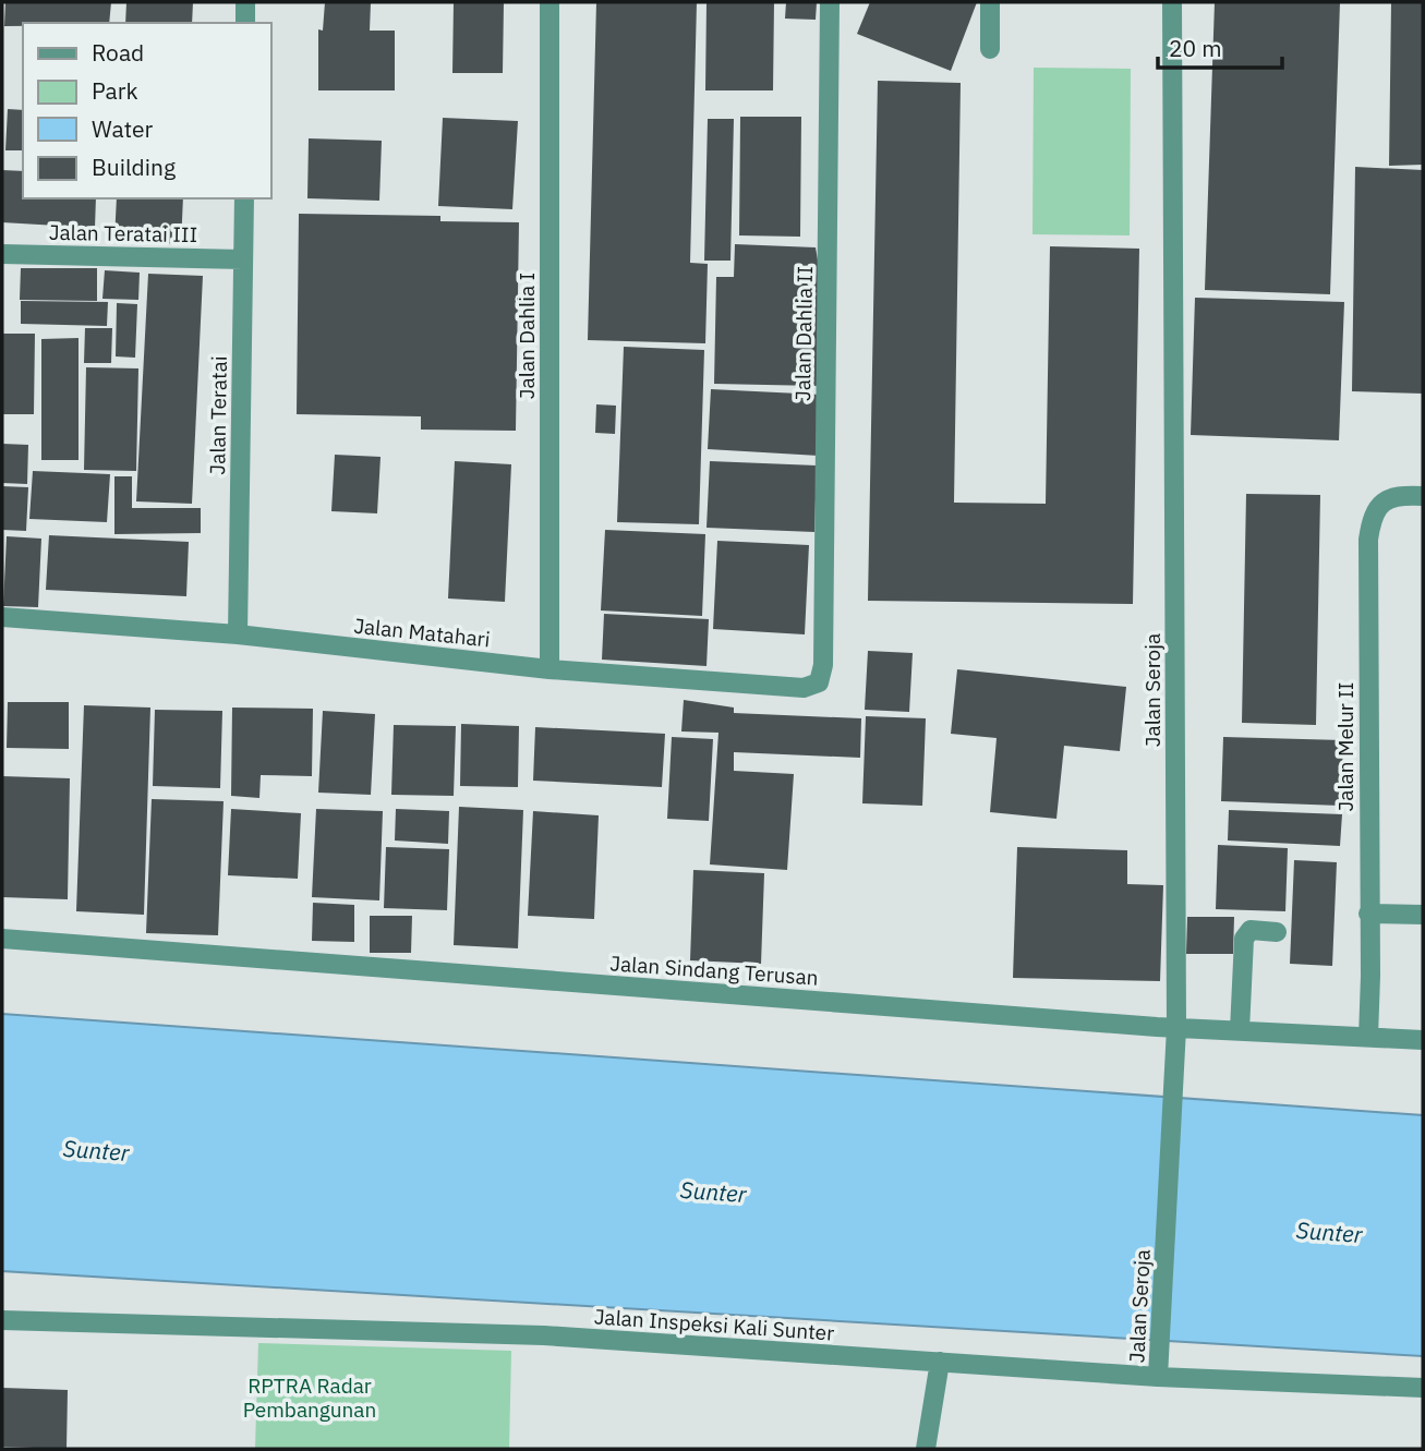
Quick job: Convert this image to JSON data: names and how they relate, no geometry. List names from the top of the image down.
{
  "streets": {
    "street": [
      "Jalan Teratai III",
      "Jalan Dahlia II",
      "Jalan Dahlia I",
      "Jalan Teratai",
      "Jalan Matahari",
      "Jalan Seroja",
      "Jalan Melur II",
      "Jalan Sindang Terusan",
      "Jalan Inspeksi Kali Sunter"
    ]
  },
  "crossings": [
    ["Jalan Teratai III", "Jalan Teratai"],
    ["Jalan Dahlia II", "Jalan Matahari"],
    ["Jalan Dahlia I", "Jalan Matahari"],
    ["Jalan Teratai", "Jalan Matahari"],
    ["Jalan Seroja", "Jalan Sindang Terusan"],
    ["Jalan Seroja", "Jalan Inspeksi Kali Sunter"],
    ["Jalan Melur II", "Jalan Sindang Terusan"]
  ],
  "water": ["Sunter"],
  "parks": ["RPTRA Radar Pembangunan"],
  "legend": [
    "Road",
    "Park",
    "Water",
    "Building"
  ],
  "scale_bar": "20 m"
}
